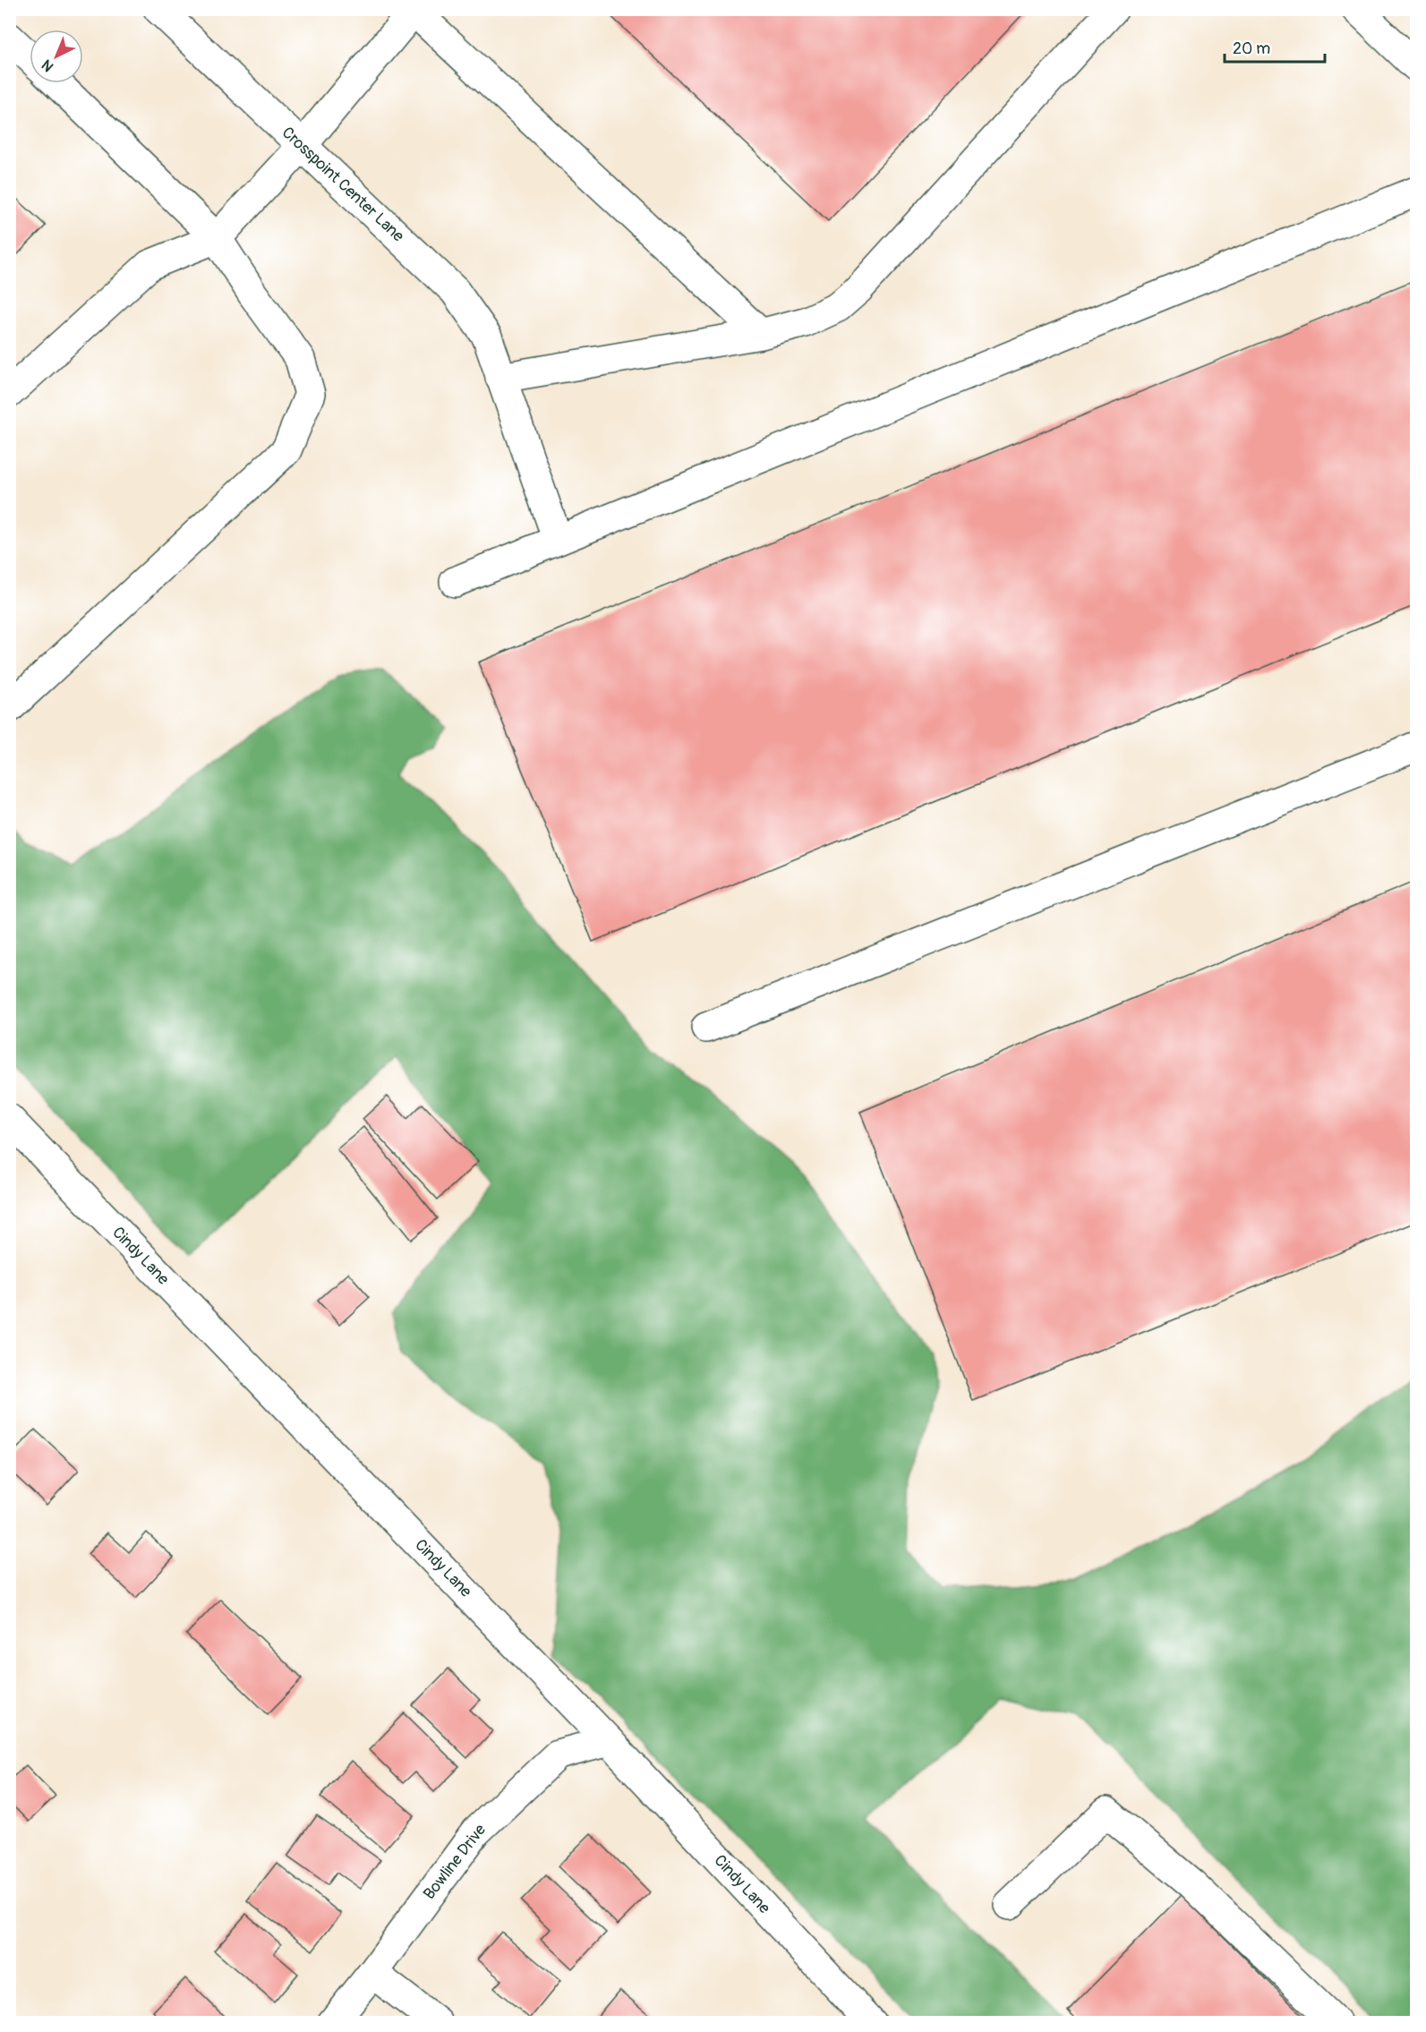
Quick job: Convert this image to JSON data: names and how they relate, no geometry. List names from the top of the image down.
{
  "streets": {
    "main road": ["Crosspoint Center Lane", "Cindy Lane", "Bowline Drive"]
  },
  "crossings": [
    ["Cindy Lane", "Bowline Drive"]
  ],
  "scale_bar": "20 m",
  "north": "bottom left"
}
